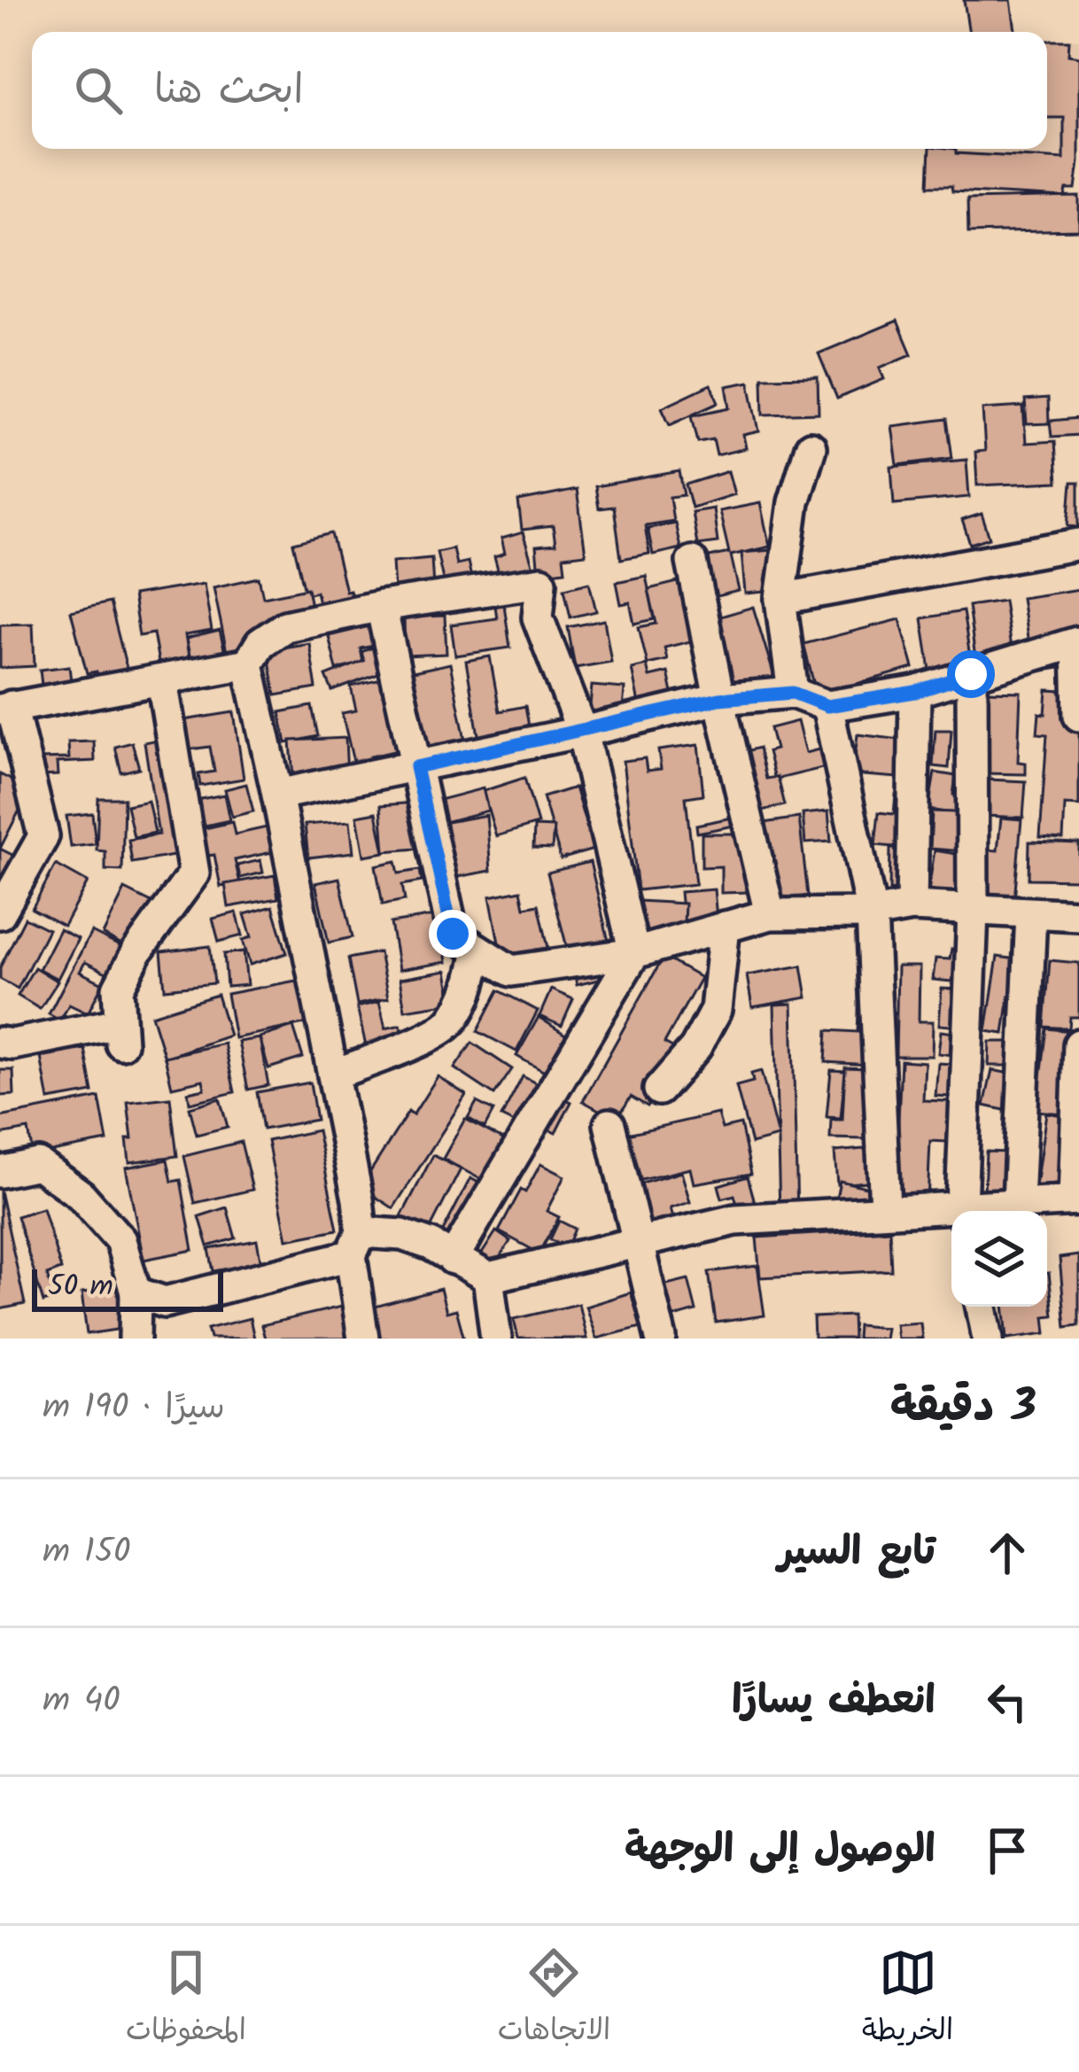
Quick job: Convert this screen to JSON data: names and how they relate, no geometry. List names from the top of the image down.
{
  "scale_bar": "50 m",
  "page": {
    "search": "ابحث هنا",
    "scale": "50 m",
    "heading": ["3 دقيقة", "سيرًا · 190 m"],
    "list": [
      ["تابع السير", "150 m"],
      ["انعطف يسارًا", "40 m"],
      "الوصول إلى الوجهة"
    ],
    "nav": ["الخريطة", "الاتجاهات", "المحفوظات"]
  }
}
